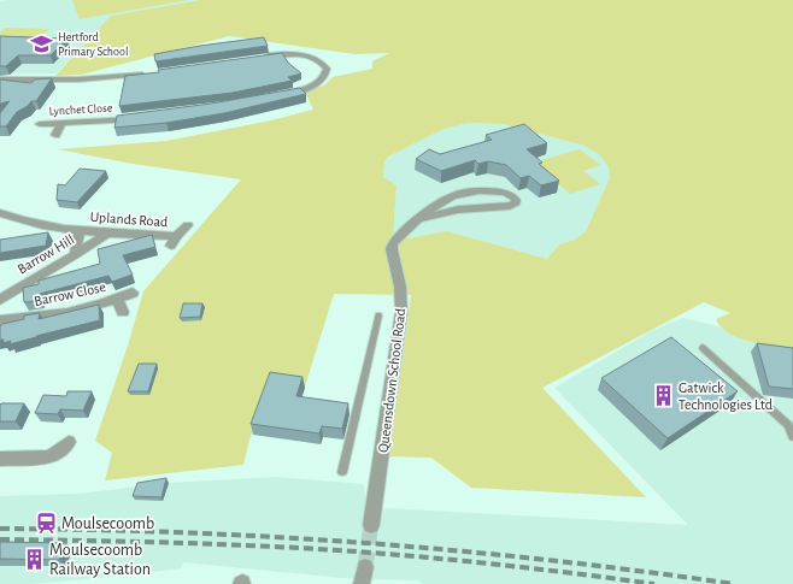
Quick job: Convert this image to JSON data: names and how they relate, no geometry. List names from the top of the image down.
{
  "streets": {
    "street": [
      "Lynchet Close",
      "Uplands Road",
      "Barrow Hill",
      "Barrow Close",
      "Queensdown School Road"
    ]
  },
  "crossings": [
    ["Uplands Road", "Barrow Hill"]
  ],
  "places": {
    "school or university": ["Hertford Primary School"],
    "building": ["Gatwick Technologies Ltd", "Moulsecoomb Railway Station"],
    "station": ["Moulsecoomb"]
  }
}
